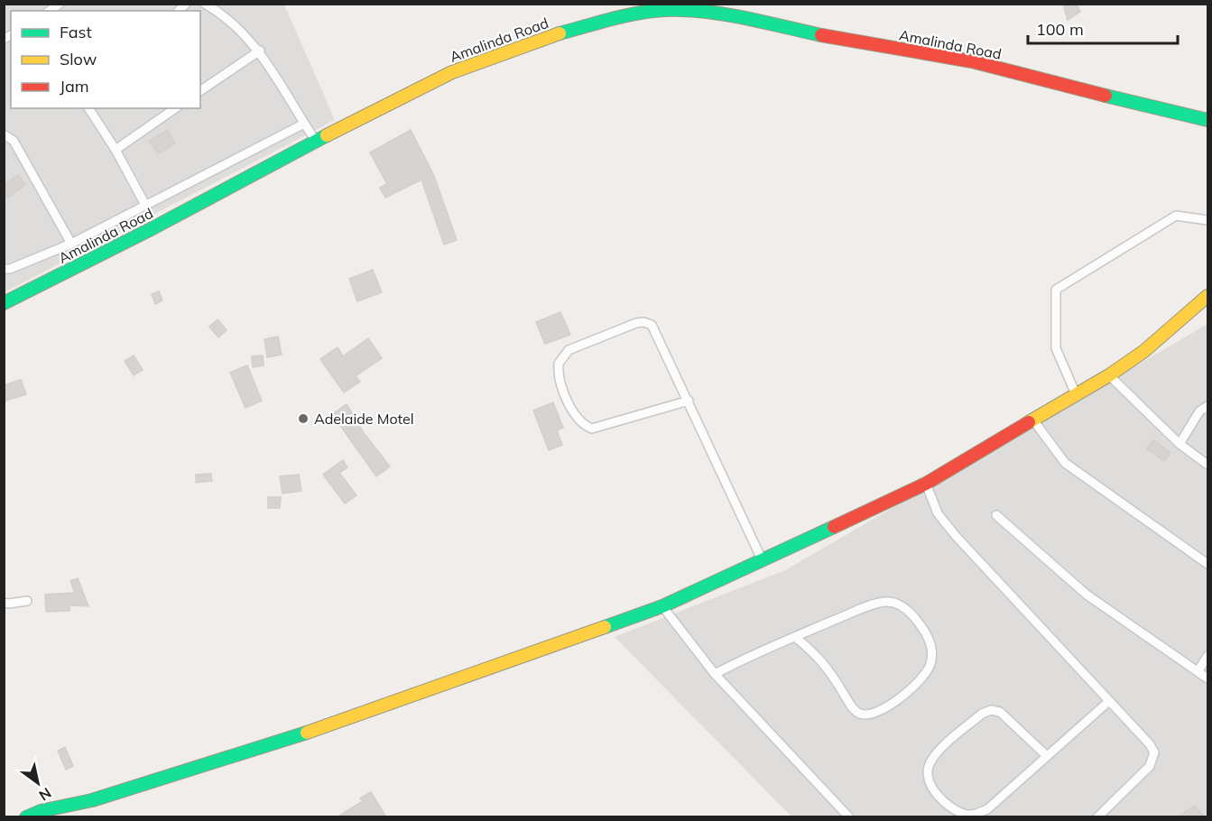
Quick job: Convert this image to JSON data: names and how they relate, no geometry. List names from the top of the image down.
{
  "streets": {
    "street": ["Amalinda Road"]
  },
  "places": ["Adelaide Motel"],
  "legend": ["Fast", "Slow", "Jam"],
  "scale_bar": "100 m",
  "north": "bottom right"
}
